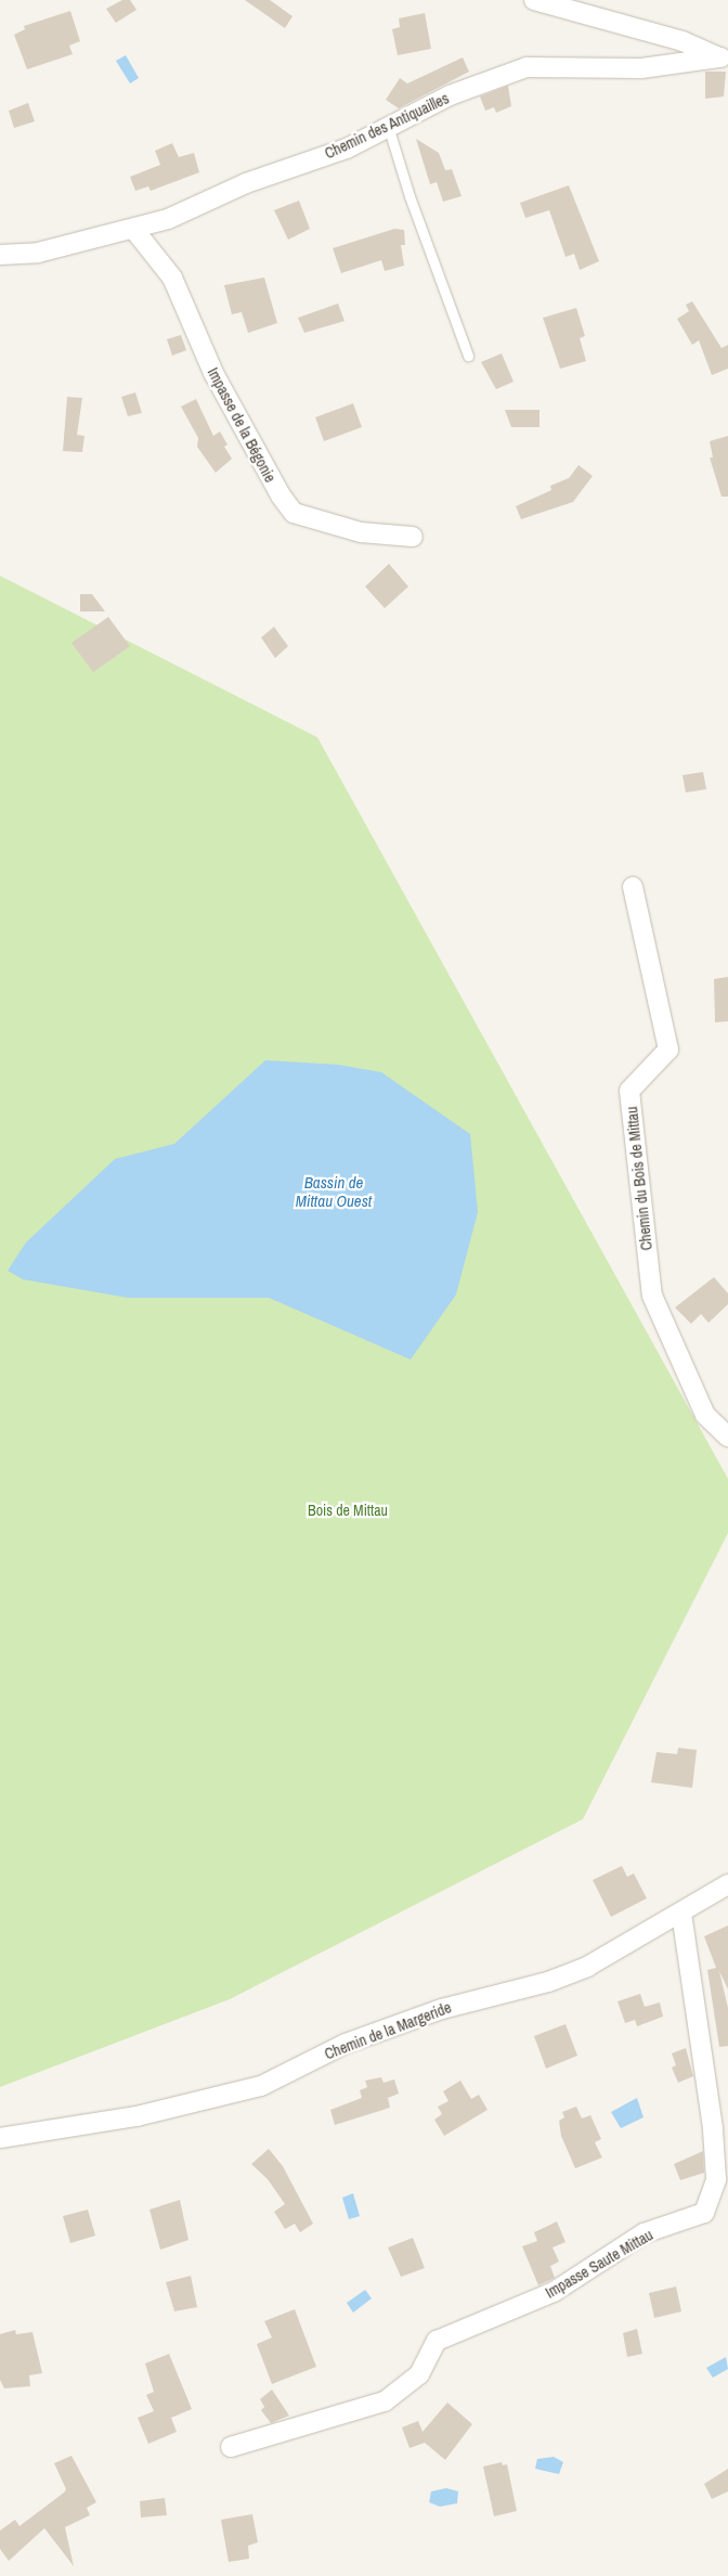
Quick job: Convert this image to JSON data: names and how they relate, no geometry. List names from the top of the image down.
{
  "streets": {
    "street": [
      "Chemin des Antiquailles",
      "Impasse de la Bégonie",
      "Chemin du Bois de Mittau",
      "Chemin de la Margeride",
      "Impasse Saute Mittau"
    ]
  },
  "crossings": [
    ["Chemin des Antiquailles", "Impasse de la Bégonie"],
    ["Chemin de la Margeride", "Impasse Saute Mittau"]
  ],
  "water": ["Bassin de Mittau Ouest"],
  "parks": ["Bois de Mittau"]
}
